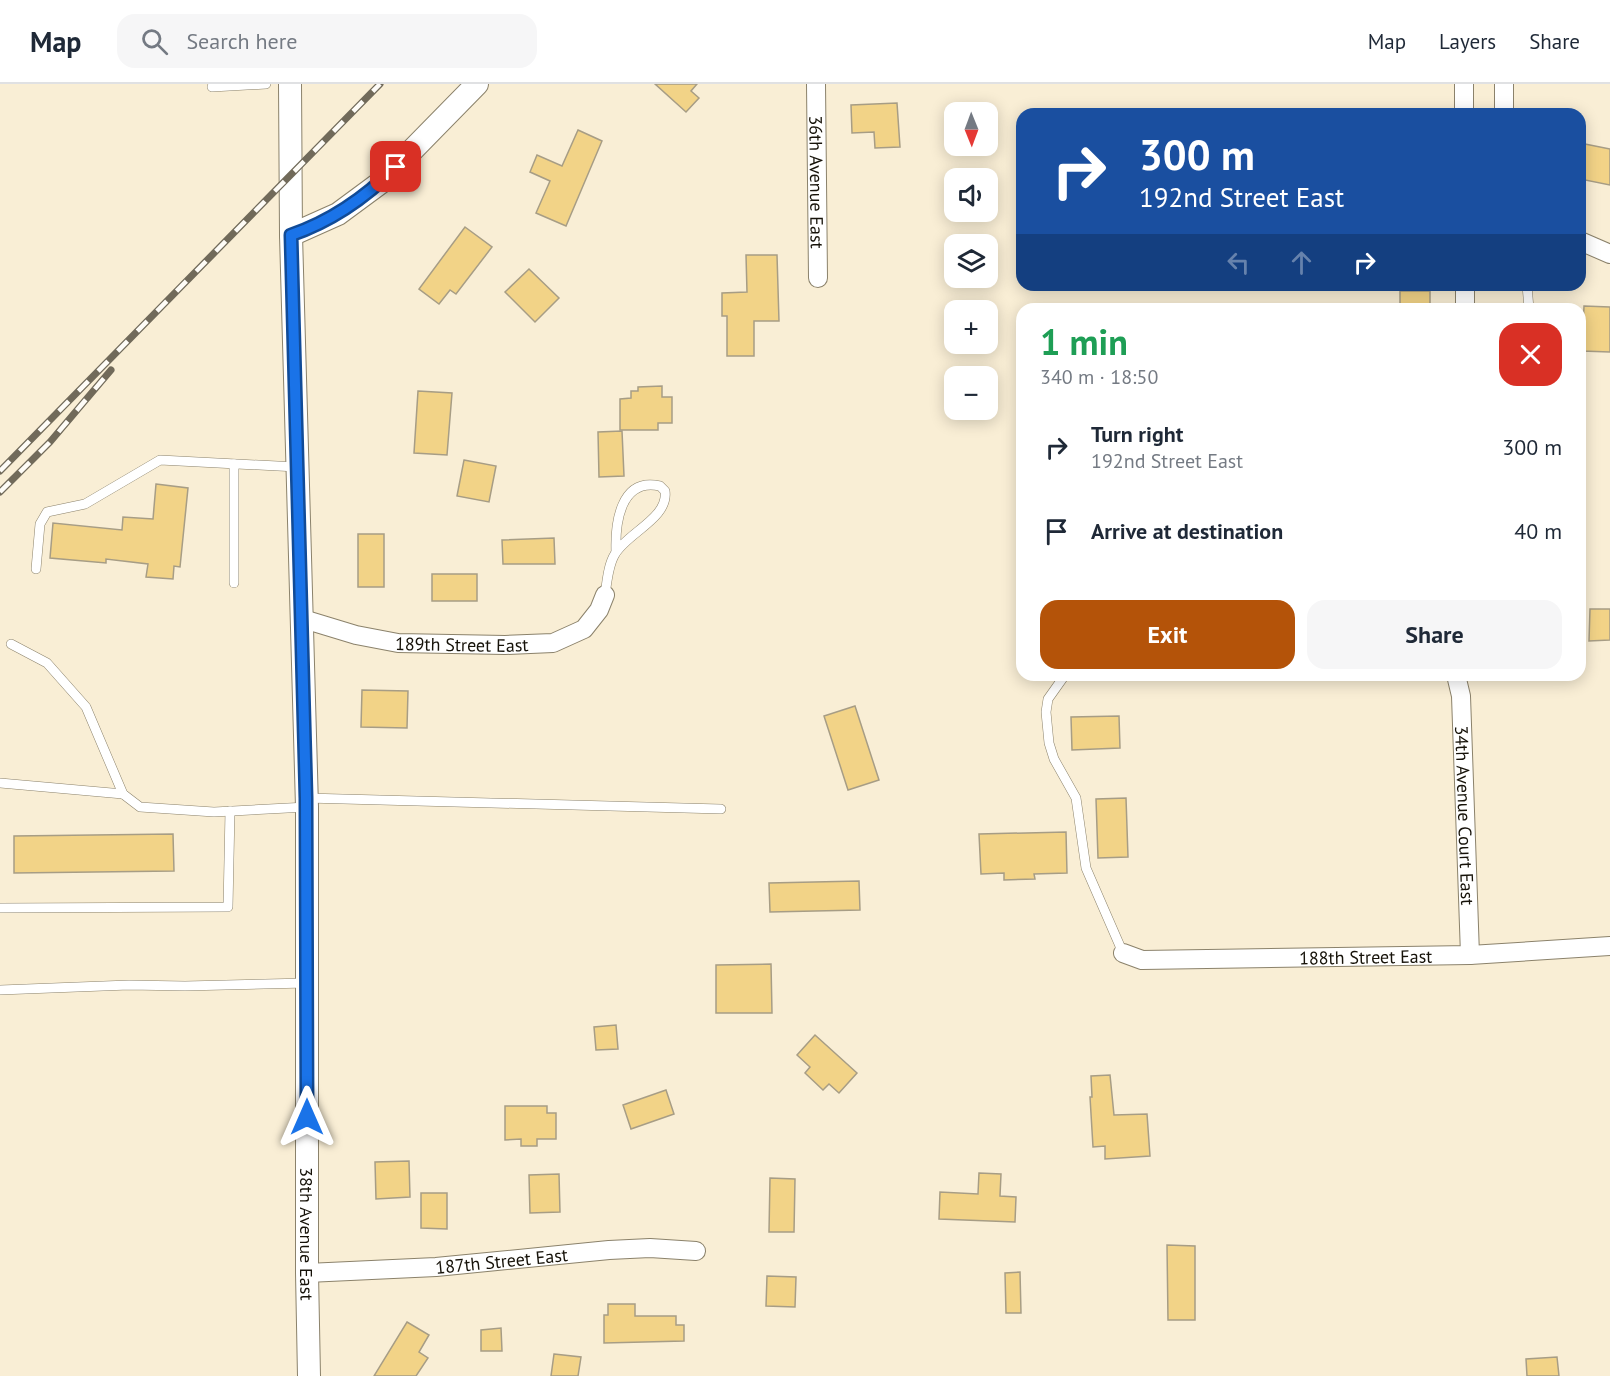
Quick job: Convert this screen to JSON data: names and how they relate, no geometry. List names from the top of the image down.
{
  "streets": {
    "street": [
      "36th Avenue East",
      "189th Street East",
      "34th Avenue Court East",
      "188th Street East",
      "38th Avenue East",
      "187th Street East"
    ]
  },
  "crossings": [
    ["189th Street East", "38th Avenue East"],
    ["34th Avenue Court East", "188th Street East"],
    ["38th Avenue East", "187th Street East"]
  ],
  "north": "bottom",
  "page": {
    "header": "Map",
    "search": "Search here",
    "nav": ["Map", "Layers", "Share"],
    "map_buttons": ["+", "−"],
    "turn": ["300 m", "192nd Street East"],
    "heading": ["1 min", "340 m · 18:50"],
    "list": [
      {
        "name": "Turn right",
        "note": "192nd Street East",
        "value": "300 m"
      },
      {
        "name": "Arrive at destination",
        "value": "40 m"
      }
    ],
    "buttons": ["Exit", "Share"]
  }
}
